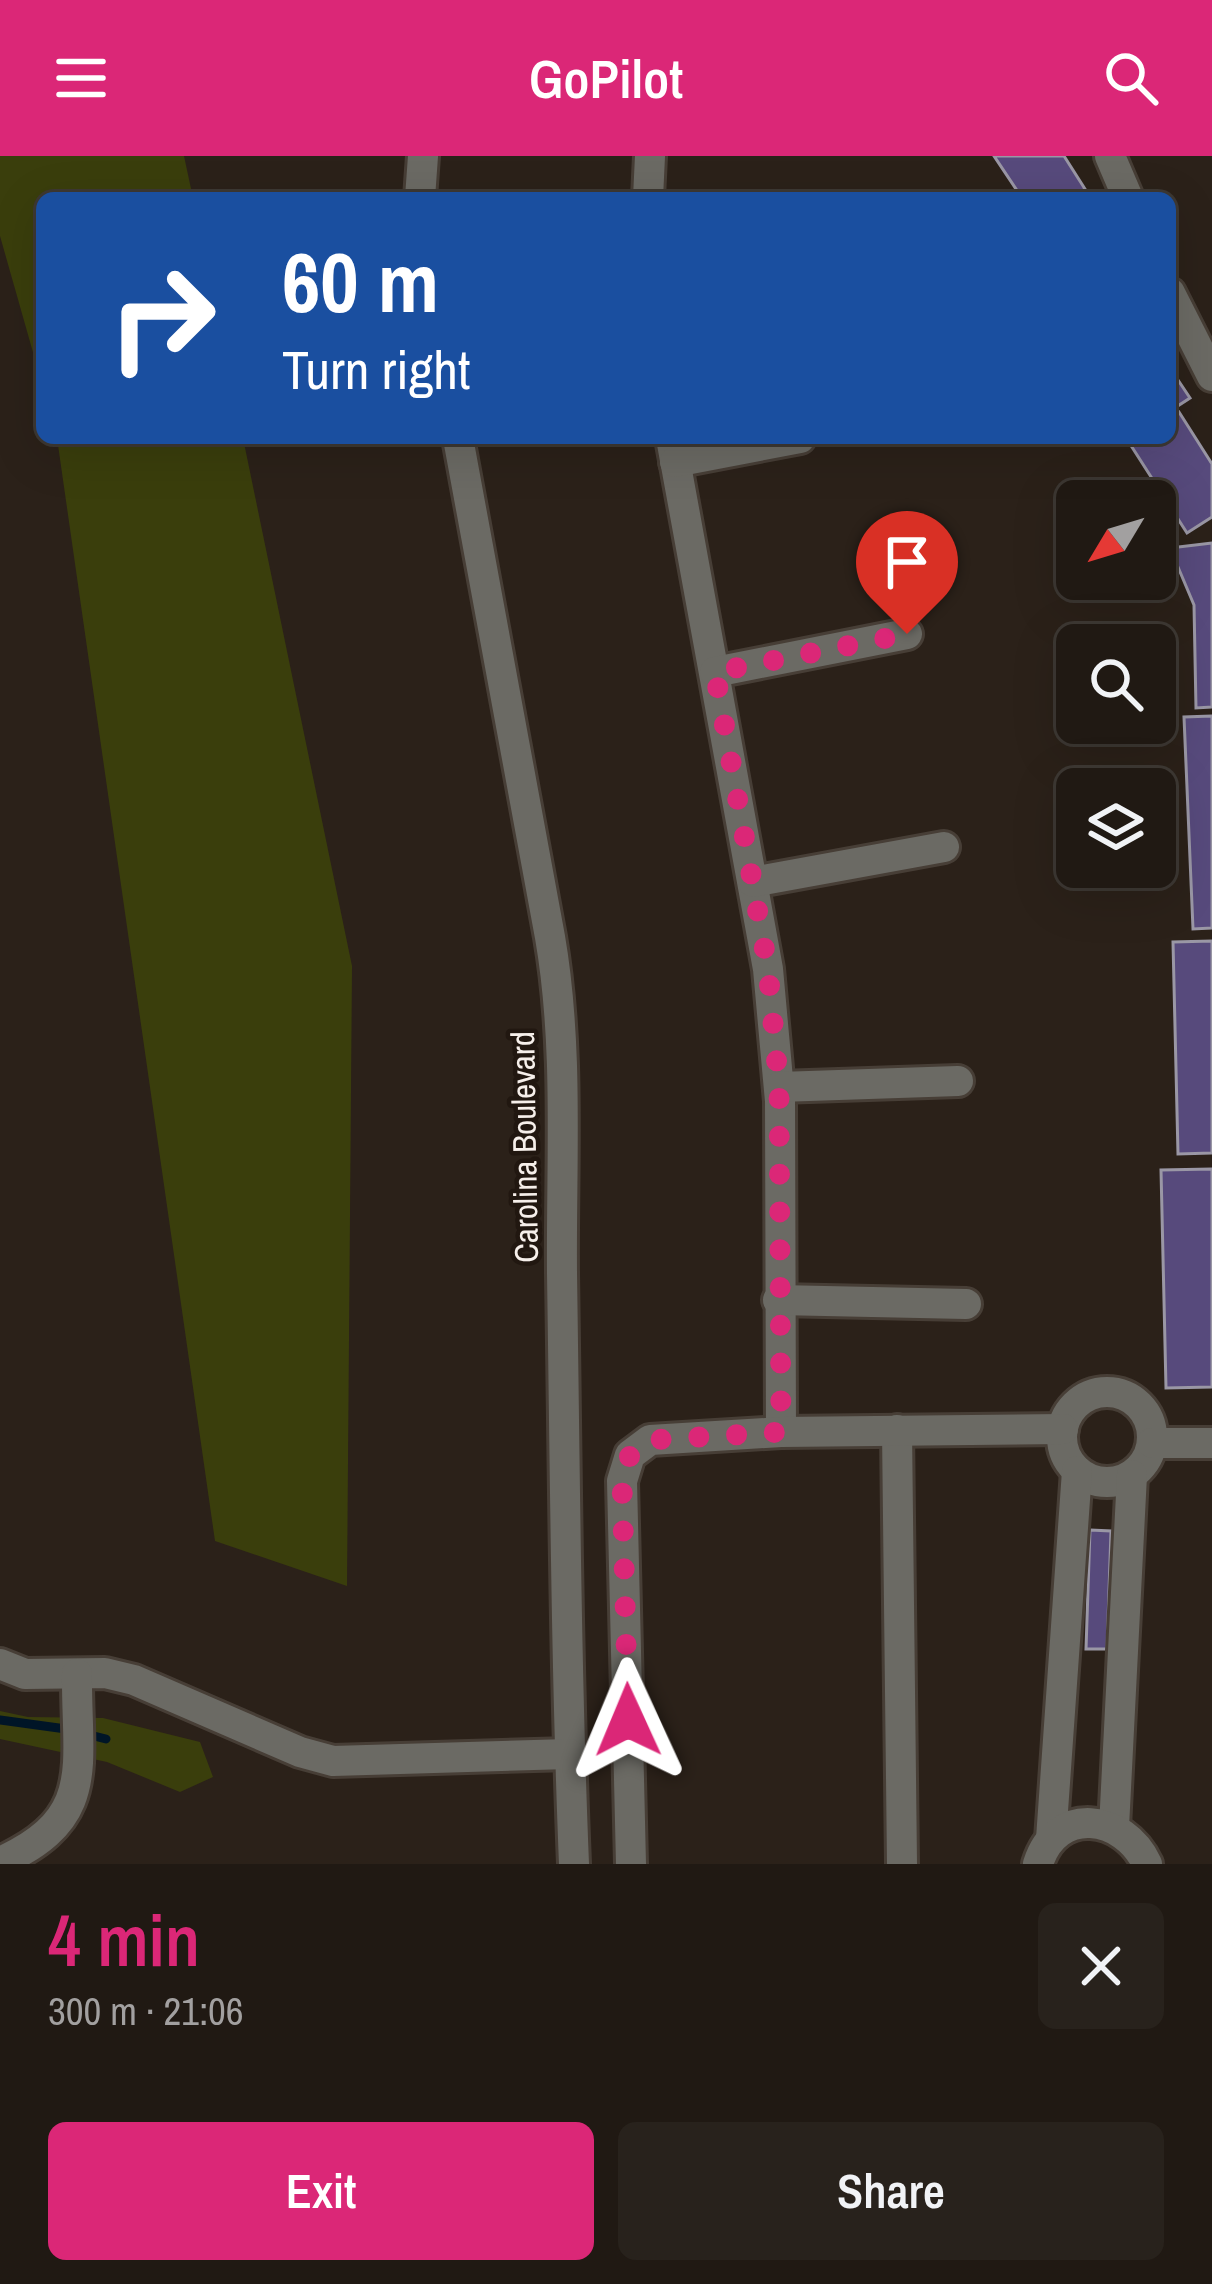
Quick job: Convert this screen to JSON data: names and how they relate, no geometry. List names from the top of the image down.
{
  "streets": {
    "street": ["Carolina Boulevard"]
  },
  "north": "bottom left",
  "page": {
    "header": "GoPilot",
    "turn": ["60 m", "Turn right"],
    "heading": ["4 min", "300 m · 21:06"],
    "buttons": ["Exit", "Share"]
  }
}
